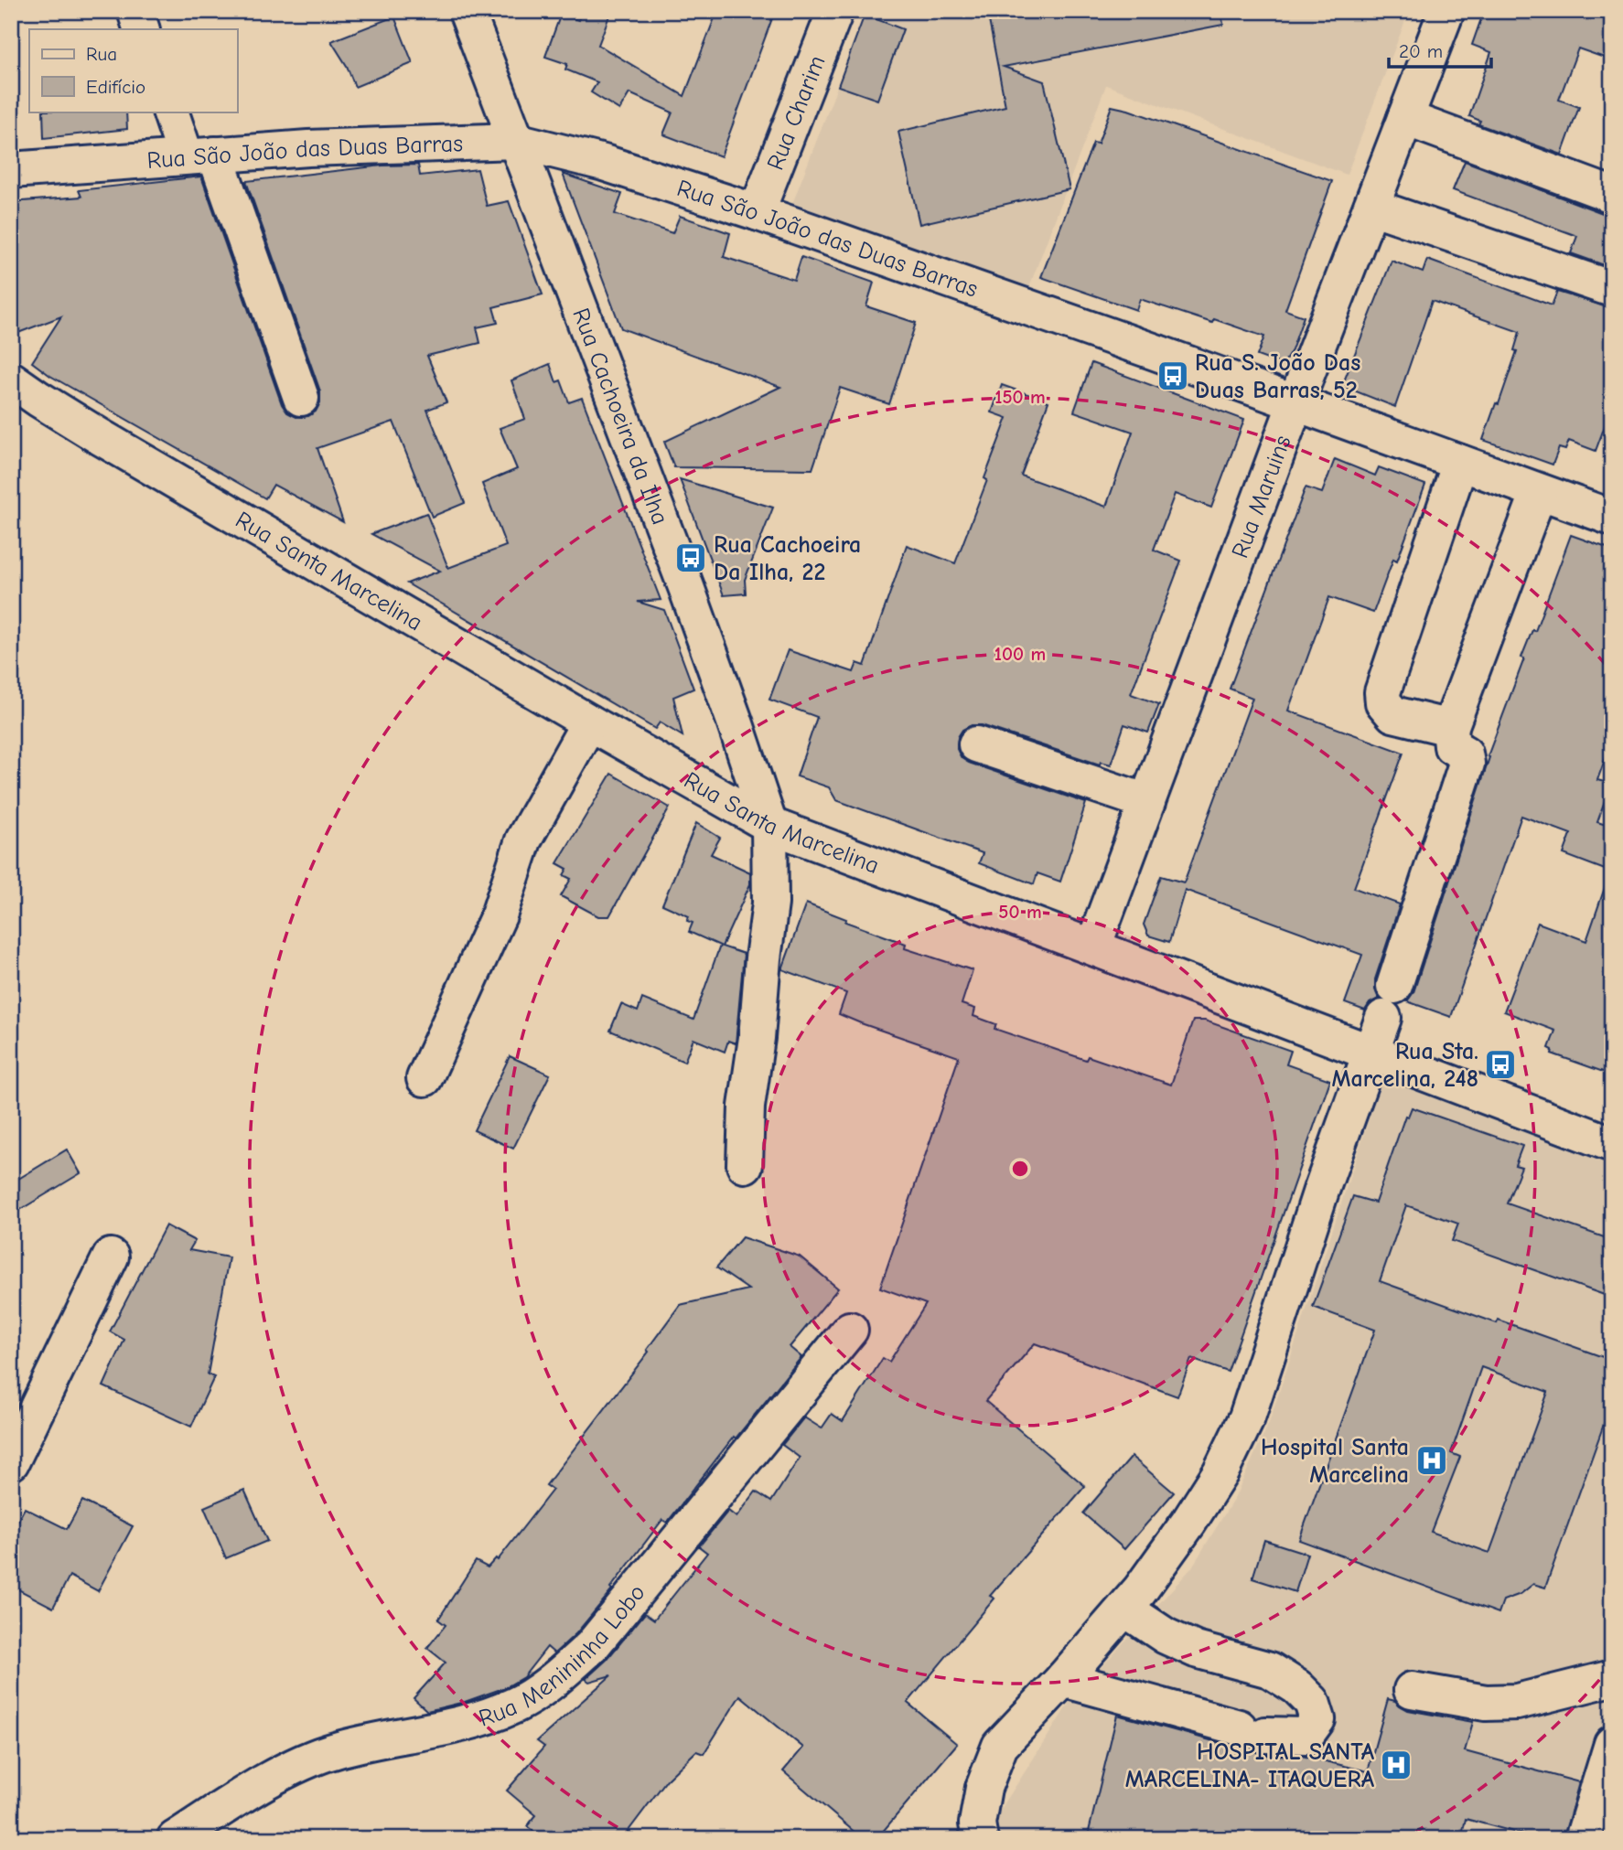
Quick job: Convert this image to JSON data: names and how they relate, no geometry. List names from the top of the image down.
{
  "streets": {
    "street": [
      "Rua Charim",
      "Rua São João das Duas Barras",
      "Rua Cachoeira da Ilha",
      "Rua Maruins",
      "Rua Santa Marcelina",
      "Rua Menininha Lobo"
    ]
  },
  "crossings": [
    ["Rua Charim", "Rua São João das Duas Barras"],
    ["Rua São João das Duas Barras", "Rua Cachoeira da Ilha"],
    ["Rua São João das Duas Barras", "Rua Maruins"],
    ["Rua Cachoeira da Ilha", "Rua Santa Marcelina"],
    ["Rua Maruins", "Rua Santa Marcelina"]
  ],
  "places": {
    "bus stop": ["Rua S. João Das Duas Barras, 52", "Rua Cachoeira Da Ilha, 22", "Rua Sta. Marcelina, 248"],
    "hospital": ["Hospital Santa Marcelina", "HOSPITAL SANTA MARCELINA- ITAQUERA"]
  },
  "legend": ["Rua", "Edifício"],
  "scale_bar": "20 m",
  "rings": ["150 m", "100 m", "50 m"]
}
